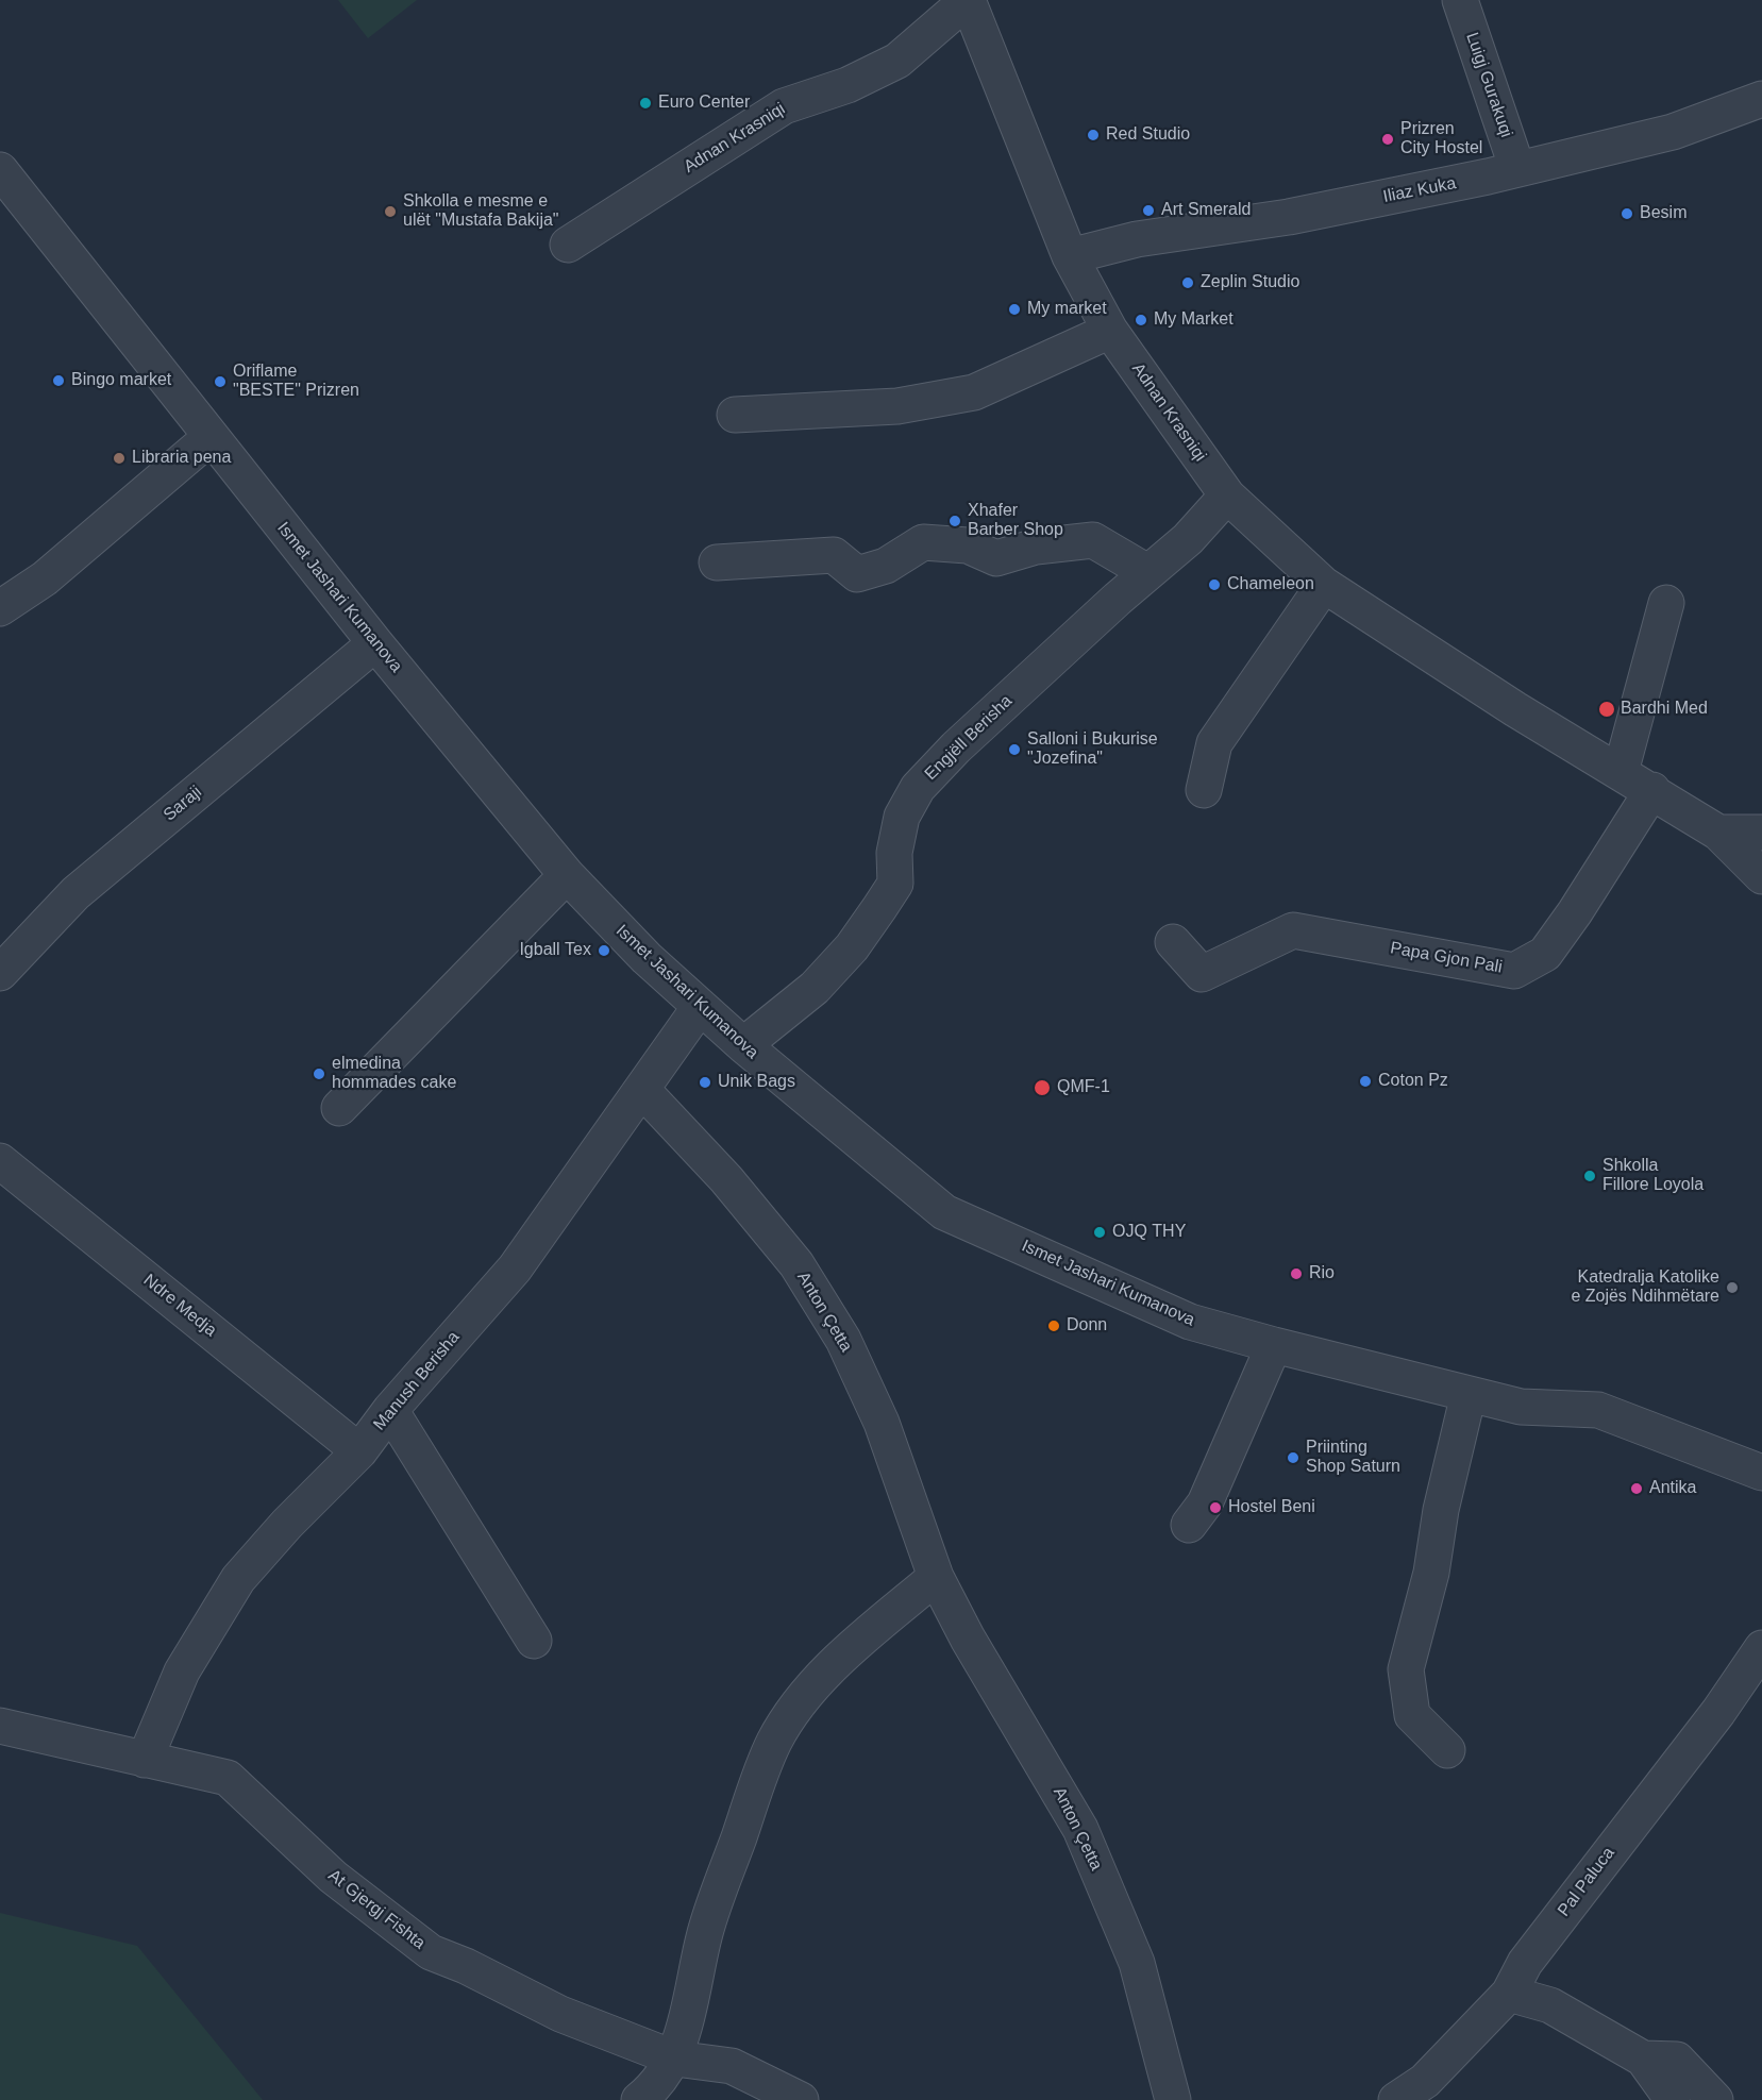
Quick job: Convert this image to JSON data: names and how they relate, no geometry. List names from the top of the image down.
{
  "streets": {
    "street": [
      "Luigj Gurakuqi",
      "Adnan Krasniqi",
      "Iliaz Kuka",
      "Ismet Jashari Kumanova",
      "Engjëll Berisha",
      "Saraji",
      "Papa Gjon Pali",
      "Ndre Medja",
      "Anton Çetta",
      "Manush Berisha",
      "Pal Paluca",
      "At Gjergj Fishta"
    ]
  },
  "crossings": [
    ["Luigj Gurakuqi", "Iliaz Kuka"],
    ["Adnan Krasniqi", "Iliaz Kuka"],
    ["Adnan Krasniqi", "Engjëll Berisha"],
    ["Ismet Jashari Kumanova", "Engjëll Berisha"],
    ["Ismet Jashari Kumanova", "Saraji"],
    ["Ismet Jashari Kumanova", "Manush Berisha"],
    ["Ndre Medja", "Manush Berisha"],
    ["Anton Çetta", "Manush Berisha"],
    ["Manush Berisha", "At Gjergj Fishta"]
  ],
  "places": [
    "Euro Center",
    "Red Studio",
    "Prizren City Hostel",
    "Art Smerald",
    "Shkolla e mesme e ulët \"Mustafa Bakija\"",
    "Besim",
    "Zeplin Studio",
    "My market",
    "My Market",
    "Bingo market",
    "Oriflame \"BESTE\" Prizren",
    "Libraria pena",
    "Xhafer Barber Shop",
    "Chameleon",
    "Bardhi Med",
    "Salloni i Bukurise \"Jozefina\"",
    "Igball Tex",
    "elmedina hommades cake",
    "Coton Pz",
    "Unik Bags",
    "QMF-1",
    "Shkolla Fillore Loyola",
    "OJQ THY",
    "Rio",
    "Katedralja Katolike e Zojës Ndihmëtare",
    "Donn",
    "Priinting Shop Saturn",
    "Antika",
    "Hostel Beni"
  ]
}
